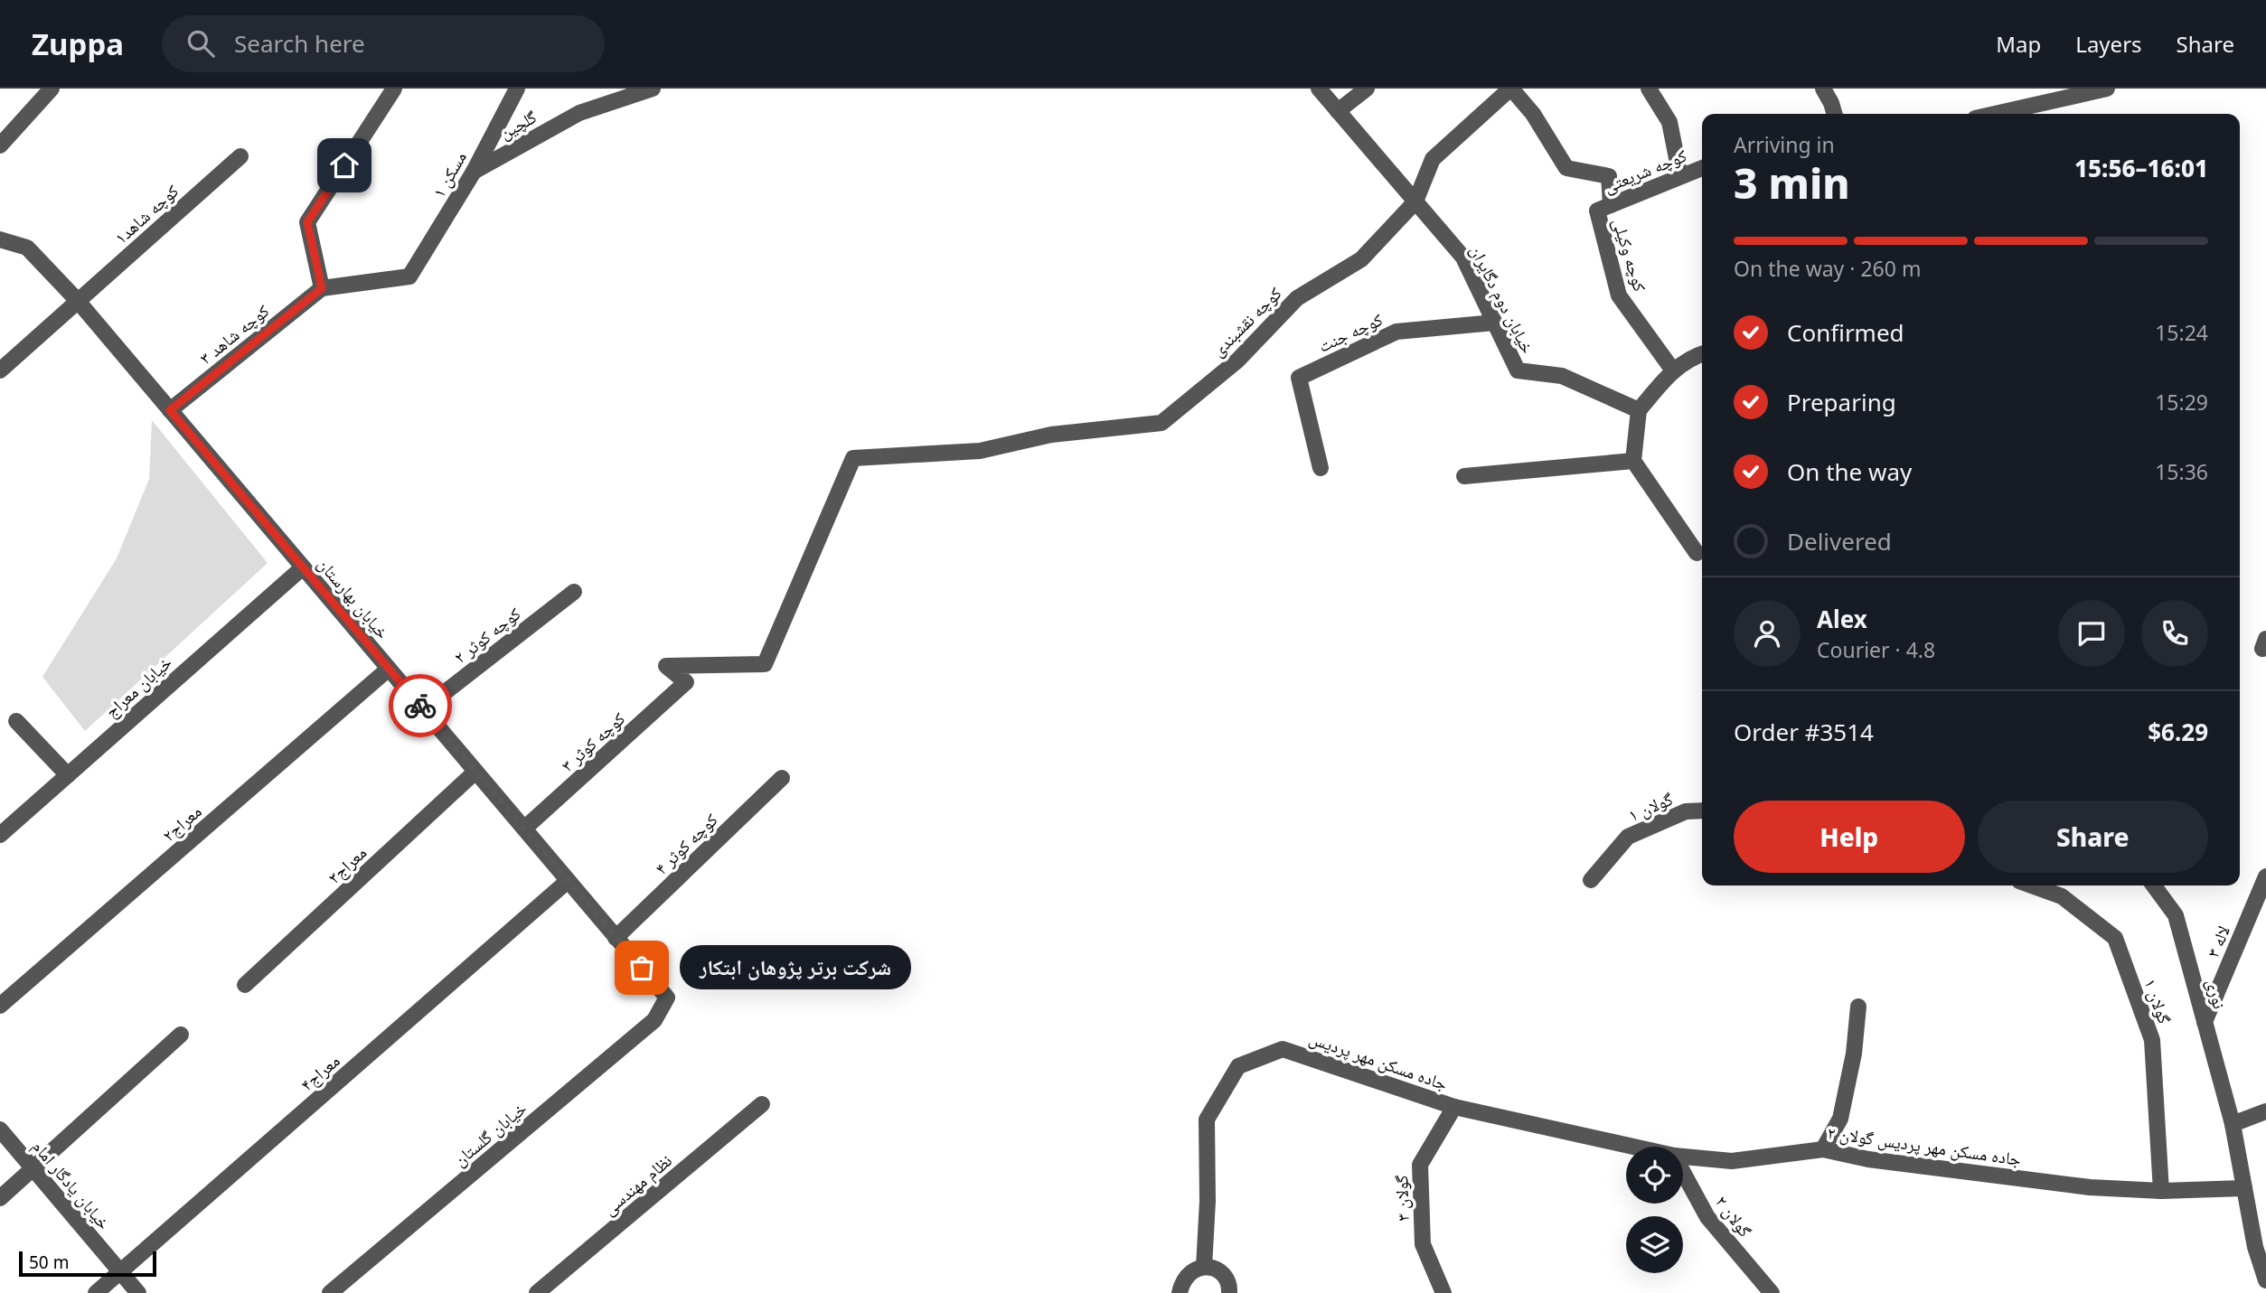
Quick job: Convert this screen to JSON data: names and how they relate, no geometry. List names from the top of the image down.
{
  "streets": {
    "street": [
      "گلچین",
      "کوچه شریعتی",
      "مسکن ۱",
      "کوچه شاهد۱",
      "کوچه وکیلی",
      "خیابان دوم دگایران",
      "کوچه نقشبندی",
      "کوچه جنت",
      "کوچه شاهد ۳",
      "خیابان بهارستان",
      "کوچه کوثر ۲",
      "خیابان معراج",
      "کوچه کوثر ۳",
      "گولان ۱",
      "معراج۲",
      "کوچه کوثر ۴",
      "معراج۳",
      "لاله ۳",
      "نوری",
      "جاده مسکن مهر پردیس",
      "معراج۴",
      "خیابان گلستان",
      "جاده مسکن مهر پردیس گولان ۲",
      "خیابان یادگار امام",
      "نظام مهندسی",
      "گولان ۳",
      "گولان ۲"
    ]
  },
  "crossings": [
    ["گلچین", "مسکن ۱"],
    ["کوچه شریعتی", "کوچه وکیلی"],
    ["مسکن ۱", "کوچه شاهد ۳"],
    ["کوچه شاهد۱", "خیابان بهارستان"],
    ["کوچه وکیلی", "کوچه نقشبندی"],
    ["خیابان دوم دگایران", "کوچه نقشبندی"],
    ["خیابان دوم دگایران", "کوچه جنت"],
    ["کوچه نقشبندی", "کوچه کوثر ۳"],
    ["کوچه شاهد ۳", "خیابان بهارستان"],
    ["خیابان بهارستان", "کوچه کوثر ۲"],
    ["خیابان بهارستان", "خیابان معراج"],
    ["خیابان بهارستان", "کوچه کوثر ۳"],
    ["خیابان بهارستان", "معراج۲"],
    ["خیابان بهارستان", "کوچه کوثر ۴"],
    ["خیابان بهارستان", "معراج۳"],
    ["خیابان بهارستان", "معراج۴"],
    ["خیابان بهارستان", "خیابان گلستان"],
    ["گولان ۱", "جاده مسکن مهر پردیس گولان ۲"],
    ["لاله ۳", "نوری"],
    ["نوری", "جاده مسکن مهر پردیس گولان ۲"],
    ["جاده مسکن مهر پردیس", "جاده مسکن مهر پردیس گولان ۲"],
    ["جاده مسکن مهر پردیس", "گولان ۳"],
    ["معراج۴", "خیابان یادگار امام"],
    ["جاده مسکن مهر پردیس گولان ۲", "گولان ۳"]
  ],
  "places": ["شرکت برتر پژوهان ابتکار"],
  "scale_bar": "50 m",
  "page": {
    "header": "Zuppa",
    "search": "Search here",
    "nav": ["Map", "Layers", "Share"],
    "heading": ["3 min", "Arriving in", "15:56–16:01"],
    "panel": [
      "Alex",
      "Courier · 4.8",
      "Order #3514",
      "$6.29"
    ],
    "bar": "On the way · 260 m",
    "list": [
      ["Confirmed", "15:24"],
      ["Preparing", "15:29"],
      ["On the way", "15:36"],
      "Delivered"
    ],
    "buttons": ["Help", "Share"],
    "bubble": "شرکت برتر پژوهان ابتکار",
    "scale": "50 m"
  }
}
